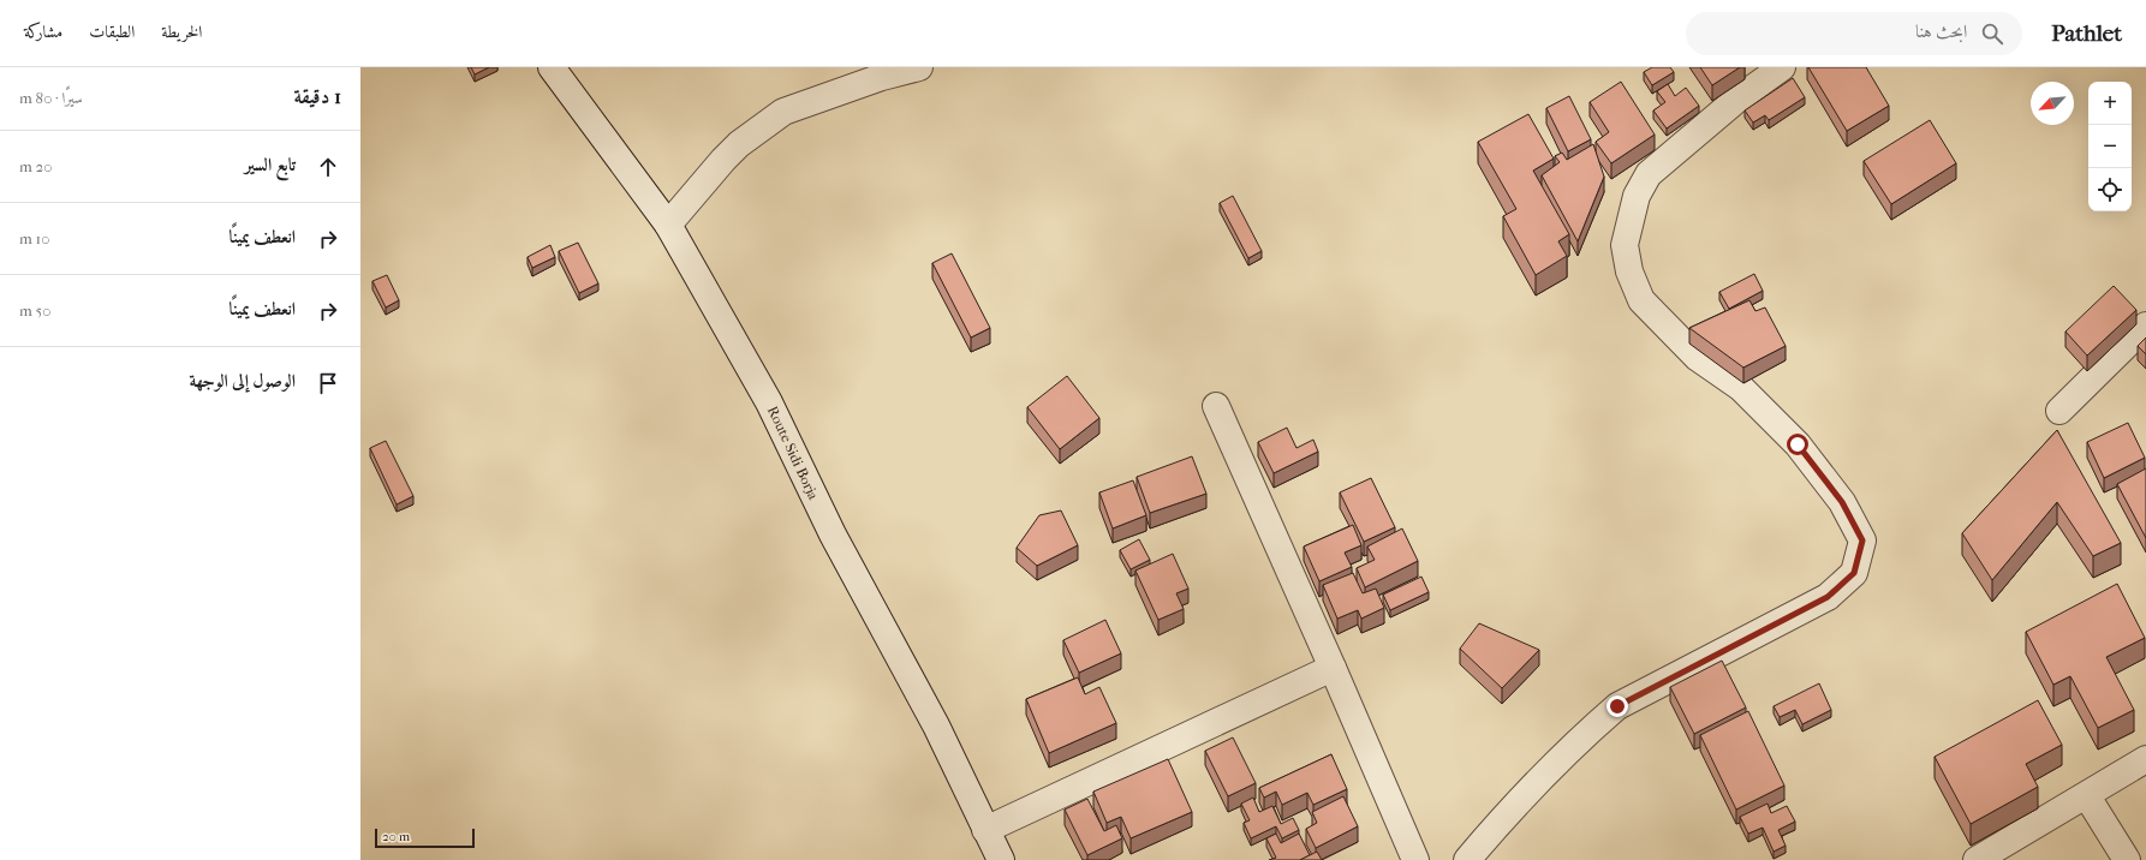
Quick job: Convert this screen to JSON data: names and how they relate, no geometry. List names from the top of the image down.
{
  "streets": {
    "street": ["Route Sidi Borja"]
  },
  "scale_bar": "20 m",
  "north": "bottom left",
  "page": {
    "header": "Pathlet",
    "search": "ابحث هنا",
    "nav": ["الخريطة", "الطبقات", "مشاركة"],
    "heading": ["1 دقيقة", "سيرًا · 80 m"],
    "map_buttons": ["+", "−"],
    "list": [
      ["تابع السير", "20 m"],
      ["انعطف يمينًا", "10 m"],
      ["انعطف يمينًا", "50 m"],
      "الوصول إلى الوجهة"
    ],
    "scale": "20 m"
  }
}
